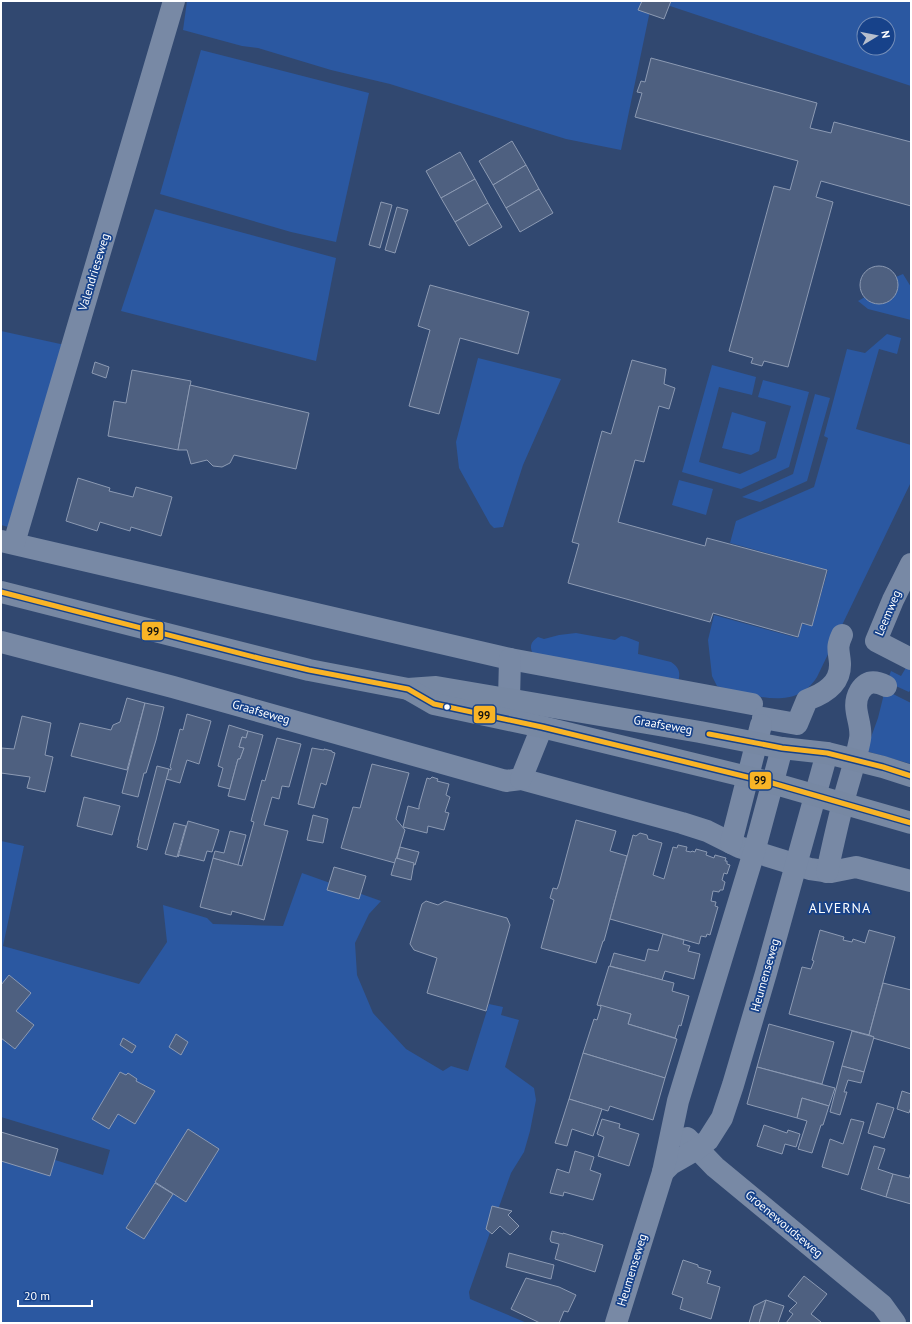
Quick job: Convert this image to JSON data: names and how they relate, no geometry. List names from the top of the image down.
{
  "streets": {
    "main road": ["Graafseweg"],
    "street": [
      "Valendrieseweg",
      "Leemweg",
      "Heumenseweg",
      "Groenewoudseweg"
    ]
  },
  "crossings": [
    ["Graafseweg", "Heumenseweg"],
    ["Heumenseweg", "Groenewoudseweg"]
  ],
  "districts": ["ALVERNA"],
  "lines": ["transit line 99"],
  "scale_bar": "20 m",
  "north": "right"
}
